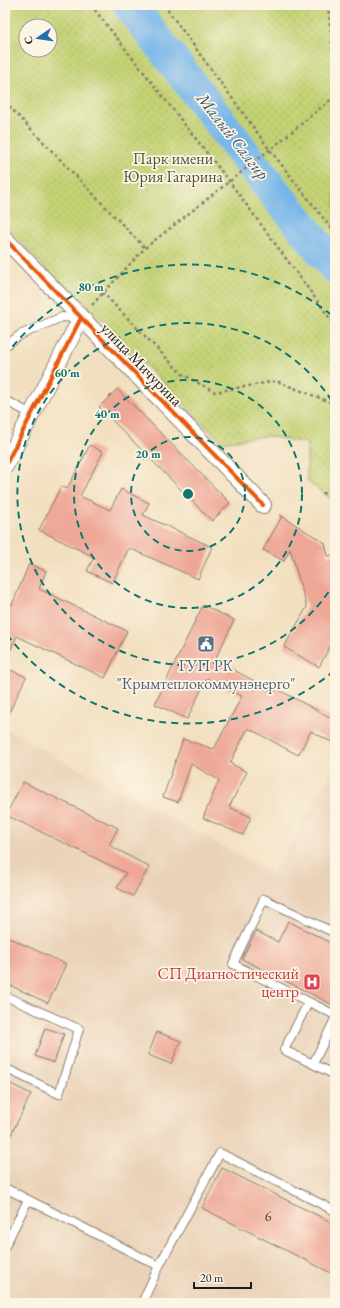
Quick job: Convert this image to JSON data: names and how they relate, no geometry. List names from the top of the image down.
{
  "streets": {
    "street": ["улица Мичурина"]
  },
  "water": ["Малый Салгир"],
  "parks": ["Парк имени Юрия Гагарина"],
  "places": {
    "public building": ["ГУП РК \"Крымтеплокоммунэнерго\""],
    "hospital": ["СП Диагностический центр"]
  },
  "house_numbers": ["6"],
  "scale_bar": "20 m",
  "north": "left",
  "rings": [
    "80 m",
    "60 m",
    "40 m",
    "20 m"
  ]
}
